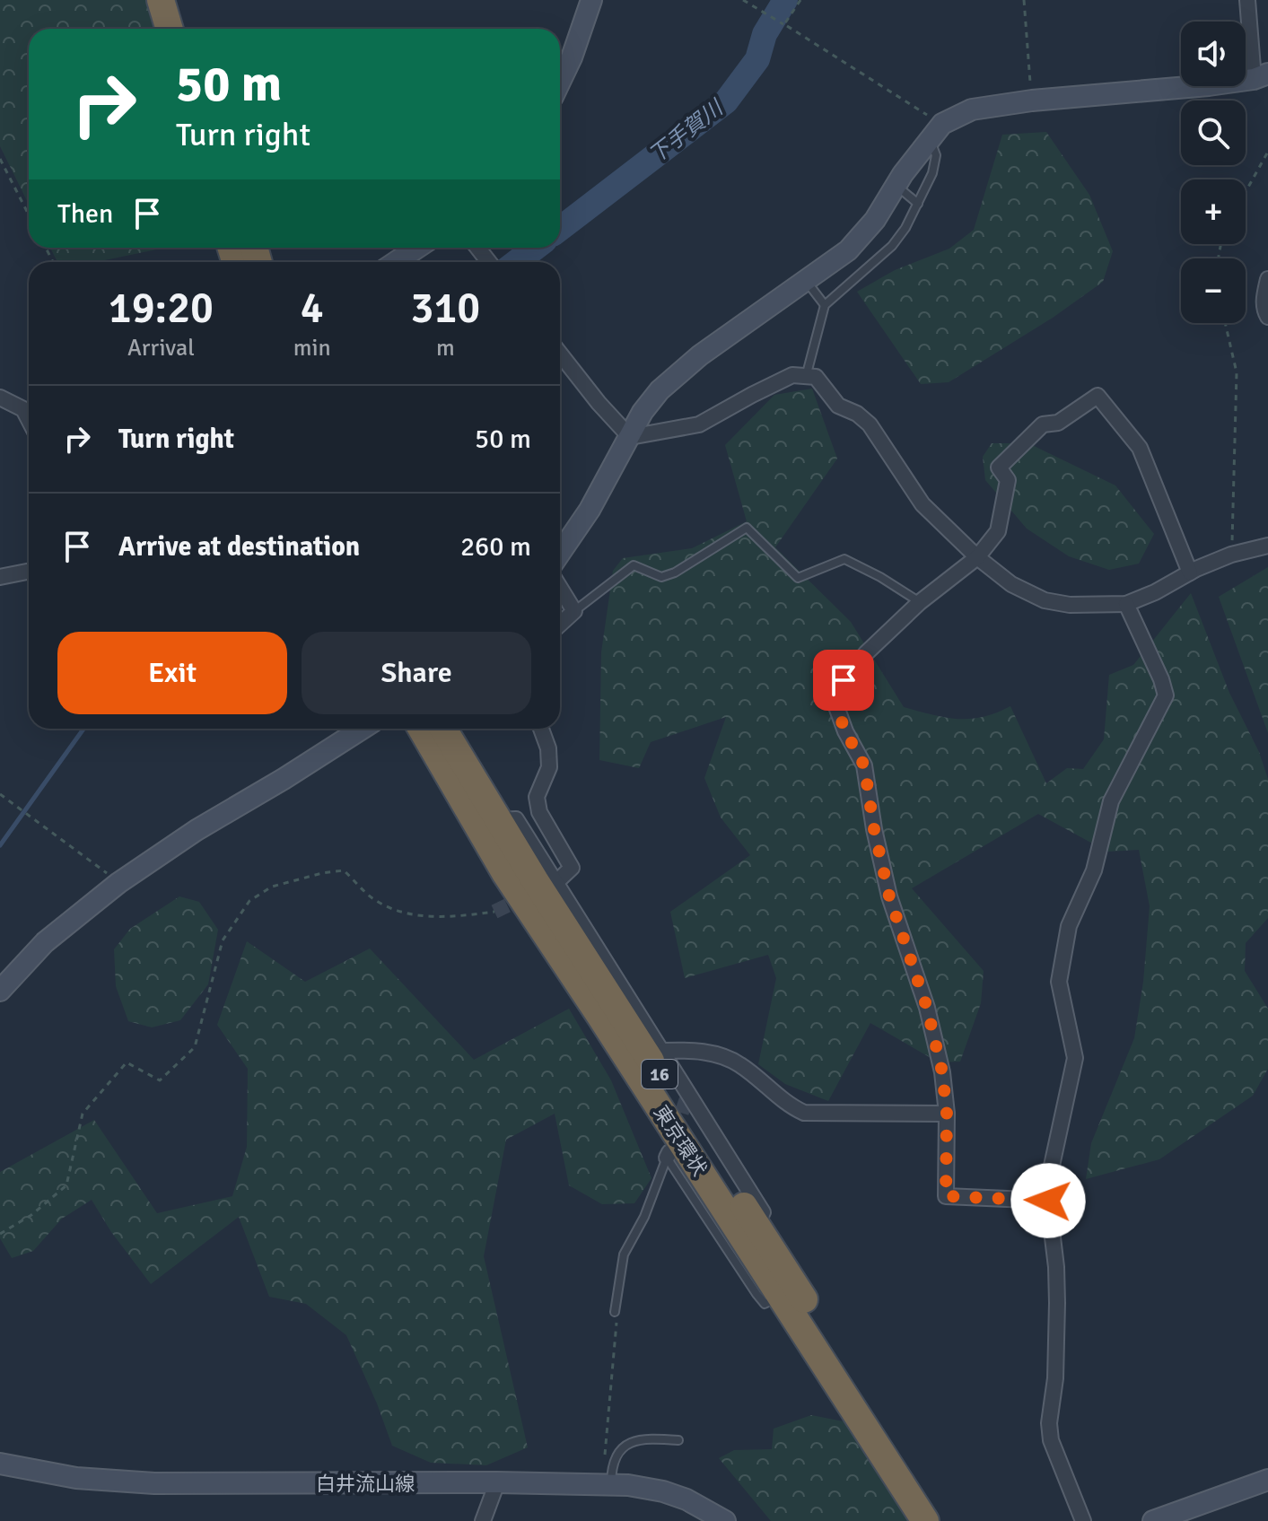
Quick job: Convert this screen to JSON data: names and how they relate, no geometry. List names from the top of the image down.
{
  "streets": {
    "highway": ["16", "東京環状"],
    "street": ["白井流山線"]
  },
  "water": ["下手賀川"],
  "page": {
    "map_buttons": ["+", "−"],
    "turn": ["50 m", "Turn right"],
    "then": "Then",
    "eta": [
      "19:20",
      "Arrival",
      "4",
      "min",
      "310",
      "m"
    ],
    "list": [
      {
        "name": "Turn right",
        "value": "50 m"
      },
      {
        "name": "Arrive at destination",
        "value": "260 m"
      }
    ],
    "buttons": ["Exit", "Share"]
  }
}
